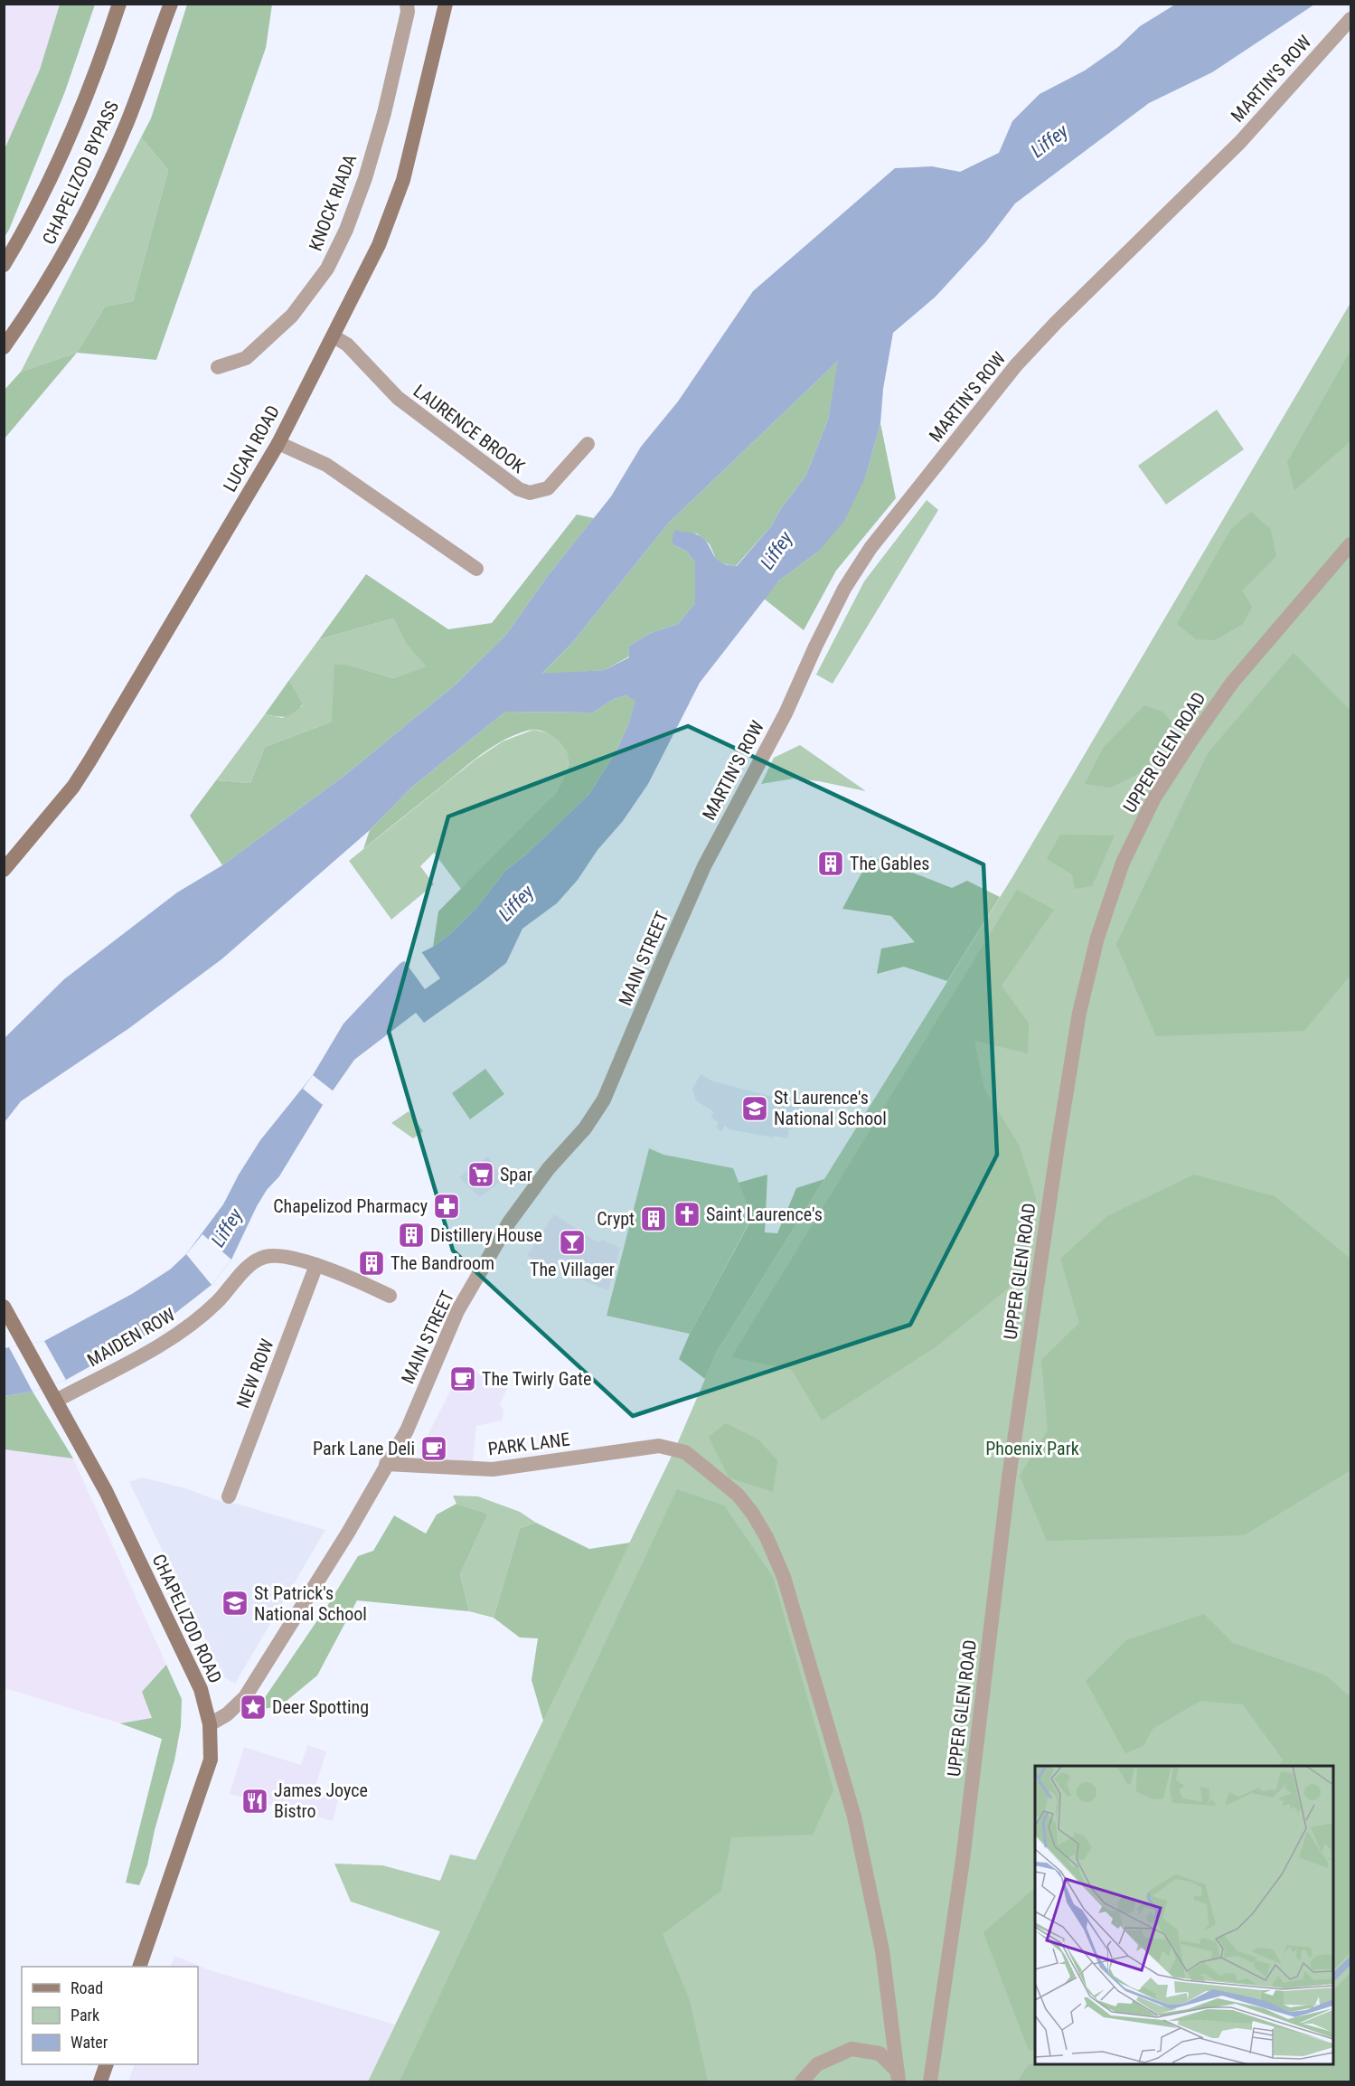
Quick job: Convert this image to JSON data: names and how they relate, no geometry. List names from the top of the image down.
{
  "streets": {
    "main road": ["CHAPELIZOD BYPASS", "LUCAN ROAD", "CHAPELIZOD ROAD"],
    "street": [
      "MARTIN'S ROW",
      "KNOCK RIADA",
      "LAURENCE BROOK",
      "UPPER GLEN ROAD",
      "MAIN STREET",
      "MAIDEN ROW",
      "NEW ROW",
      "PARK LANE"
    ]
  },
  "crossings": [
    ["MARTIN'S ROW", "MAIN STREET"],
    ["LAURENCE BROOK", "LUCAN ROAD"],
    ["MAIN STREET", "PARK LANE"],
    ["MAIN STREET", "CHAPELIZOD ROAD"],
    ["MAIDEN ROW", "NEW ROW"],
    ["MAIDEN ROW", "CHAPELIZOD ROAD"]
  ],
  "water": ["Liffey"],
  "parks": ["Phoenix Park"],
  "places": {
    "building": [
      "The Gables",
      "Crypt",
      "Distillery House",
      "The Bandroom"
    ],
    "school or university": ["St Laurence's National School", "St Patrick's National School"],
    "supermarket": ["Spar"],
    "pharmacy": ["Chapelizod Pharmacy"],
    "church": ["Saint Laurence's"],
    "bar": ["The Villager"],
    "cafe": ["The Twirly Gate", "Park Lane Deli"],
    "place": ["Deer Spotting"],
    "restaurant": ["James Joyce Bistro"]
  },
  "legend": ["Road", "Park", "Water"]
}
